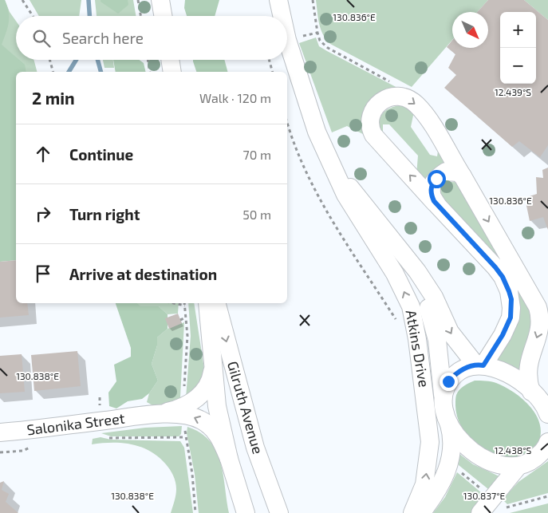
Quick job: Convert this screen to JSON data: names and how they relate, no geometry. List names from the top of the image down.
{
  "streets": {
    "street": ["Atkins Drive", "Gilruth Avenue", "Salonika Street"]
  },
  "crossings": [
    ["Gilruth Avenue", "Salonika Street"]
  ],
  "north": "bottom right",
  "page": {
    "map_buttons": ["+", "−"],
    "search": "Search here",
    "heading": ["2 min", "Walk · 120 m"],
    "list": [
      ["Continue", "70 m"],
      ["Turn right", "50 m"],
      "Arrive at destination"
    ]
  },
  "coordinates": [
    "130.836°E",
    "12.439°S",
    "130.838°E",
    "12.438°S",
    "130.837°E"
  ]
}
